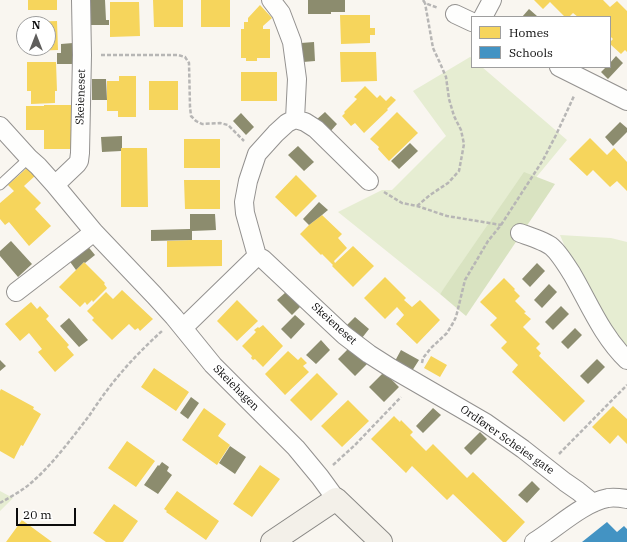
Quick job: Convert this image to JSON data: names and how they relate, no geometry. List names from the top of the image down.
{
  "streets": {
    "street": ["Skeieneset", "Skeiehagen", "Ordfører Scheies gate"]
  },
  "crossings": [
    ["Skeieneset", "Skeiehagen"],
    ["Skeieneset", "Ordfører Scheies gate"]
  ],
  "legend": ["Homes", "Schools"],
  "scale_bar": "20 m",
  "north": "top"
}
